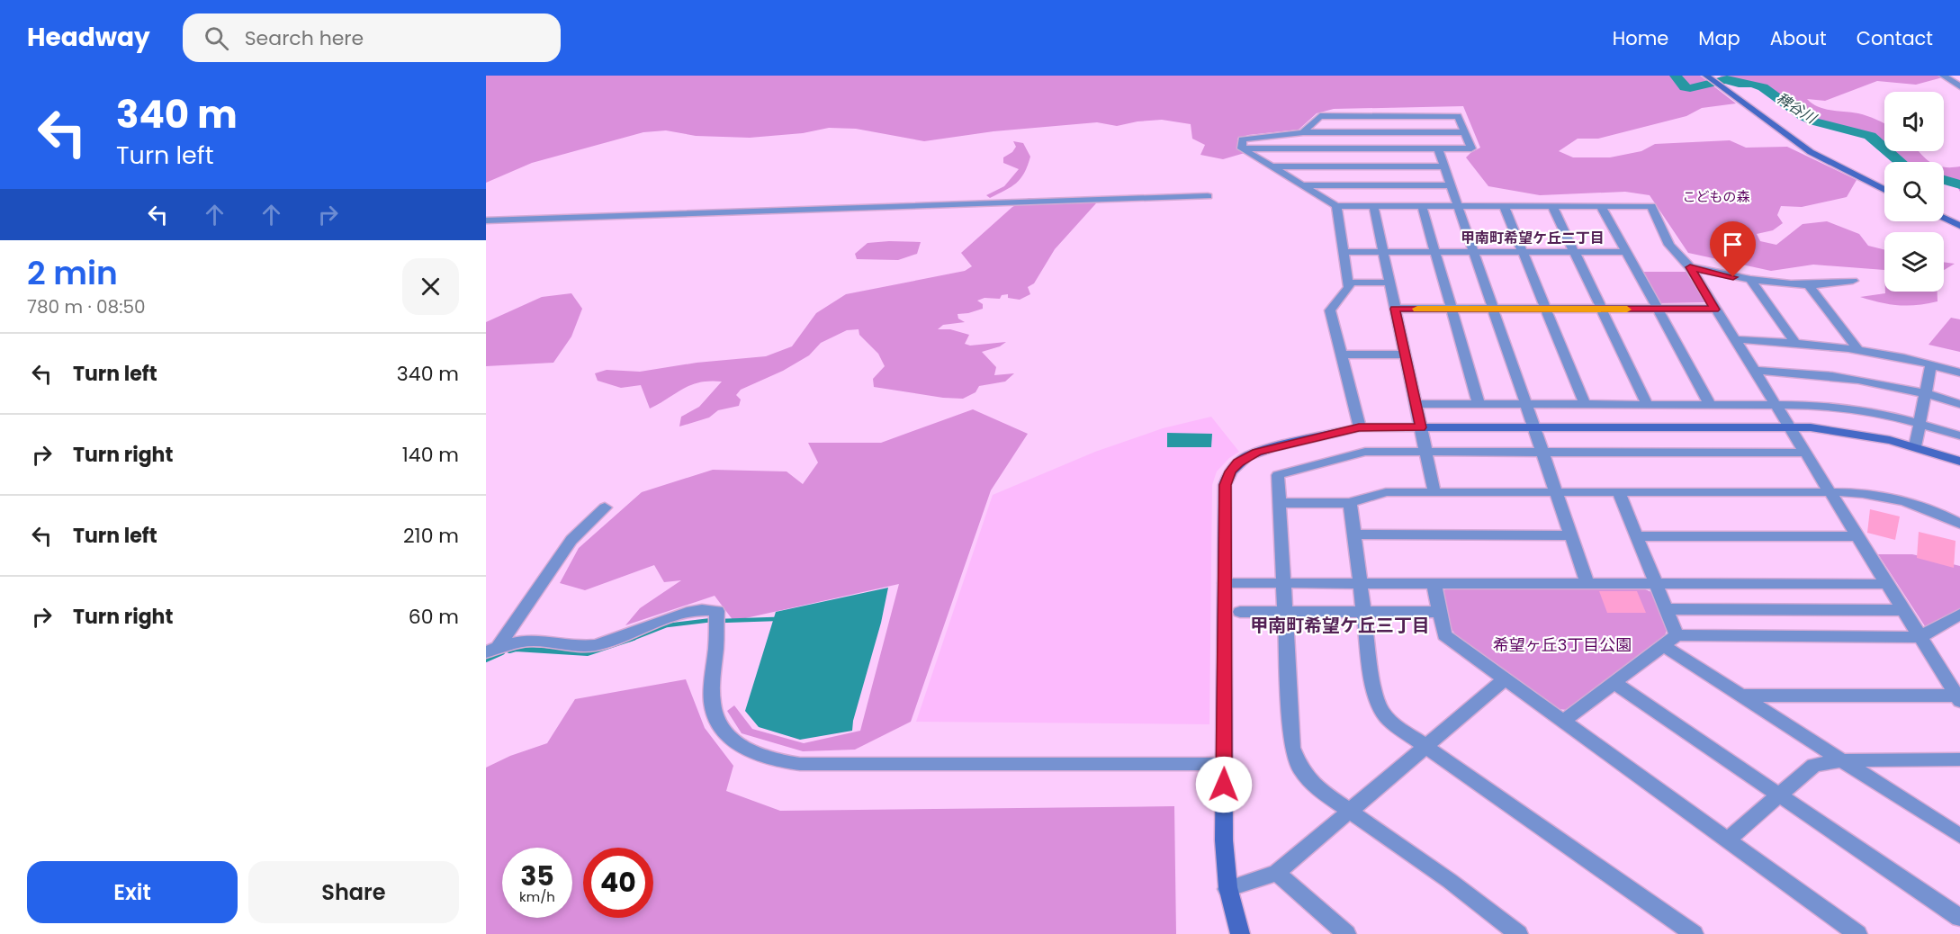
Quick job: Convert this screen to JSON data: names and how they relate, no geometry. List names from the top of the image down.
{
  "districts": ["甲南町希望ケ丘二丁目", "甲南町希望ケ丘三丁目"],
  "water": ["稗谷川"],
  "parks": ["こどもの森", "希望ヶ丘3丁目公園"],
  "page": {
    "header": "Headway",
    "search": "Search here",
    "nav": [
      "Home",
      "Map",
      "About",
      "Contact"
    ],
    "turn": ["340 m", "Turn left"],
    "heading": ["2 min", "780 m · 08:50"],
    "list": [
      {
        "name": "Turn left",
        "value": "340 m"
      },
      {
        "name": "Turn right",
        "value": "140 m"
      },
      {
        "name": "Turn left",
        "value": "210 m"
      },
      {
        "name": "Turn right",
        "value": "60 m"
      }
    ],
    "speed": "35 km/h",
    "limit": "40",
    "buttons": ["Exit", "Share"]
  }
}
